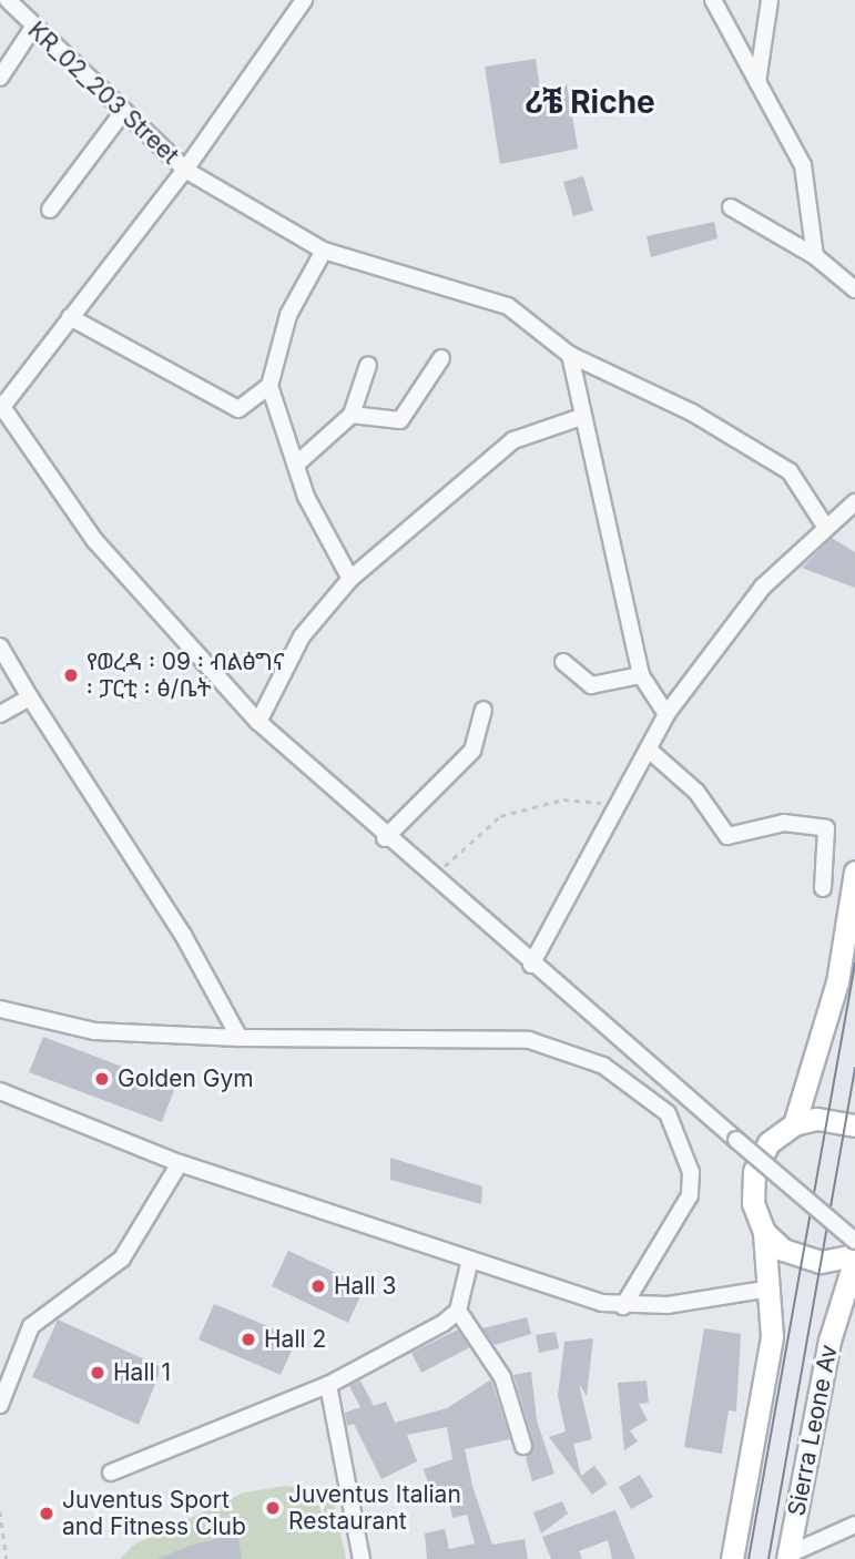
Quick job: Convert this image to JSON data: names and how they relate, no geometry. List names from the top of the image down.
{
  "streets": {
    "main road": ["Sierra Leone Av"],
    "street": ["KR_02_203 Street"]
  },
  "districts": ["ሪቼ Riche"],
  "places": [
    "የወረዳ ፡ 09 ፡ ብልፅግና ፡ ፓርቲ ፡ ፅ/ቤት",
    "Golden Gym",
    "Hall 3",
    "Hall 2",
    "Hall 1",
    "Juventus Italian Restaurant",
    "Juventus Sport and Fitness Club"
  ]
}
